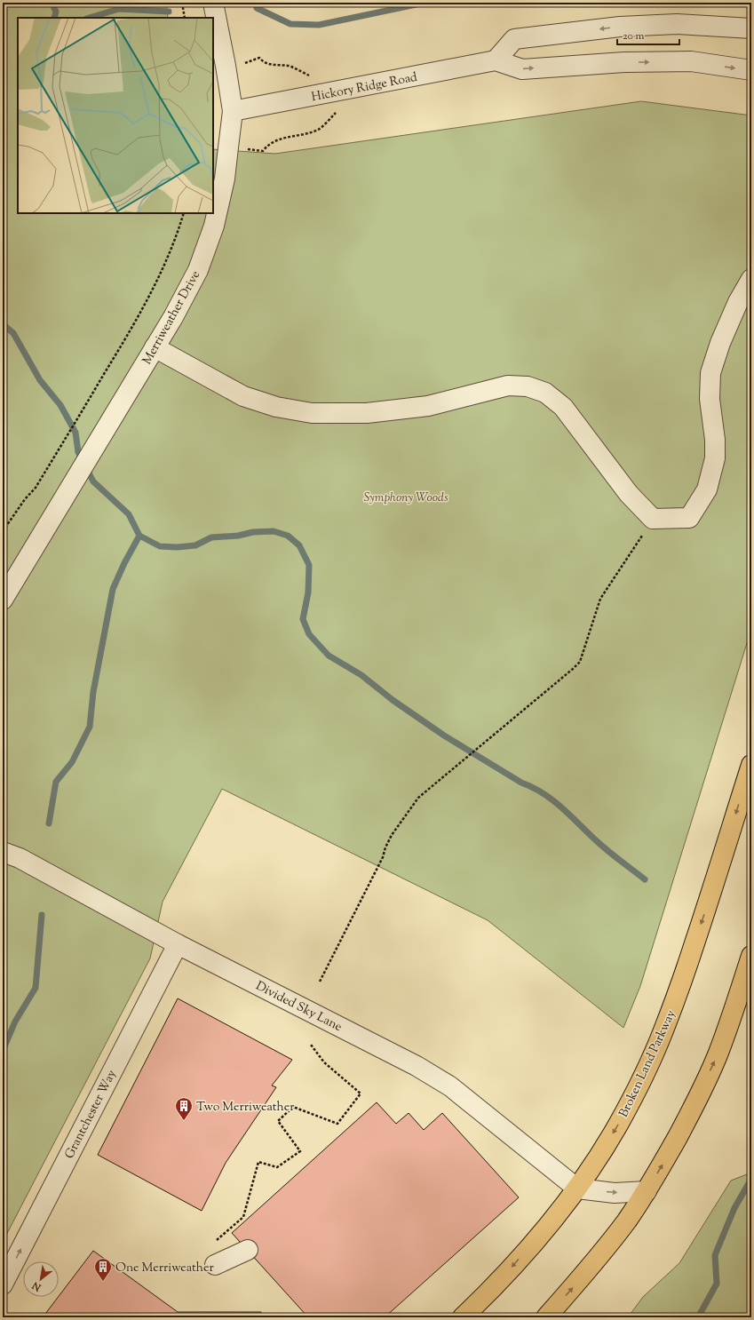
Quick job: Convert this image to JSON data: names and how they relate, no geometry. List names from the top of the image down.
{
  "streets": {
    "main road": ["Broken Land Parkway"],
    "street": [
      "Hickory Ridge Road",
      "Merriweather Drive",
      "Divided Sky Lane",
      "Grantchester Way"
    ]
  },
  "crossings": [
    ["Hickory Ridge Road", "Merriweather Drive"],
    ["Divided Sky Lane", "Broken Land Parkway"],
    ["Divided Sky Lane", "Grantchester Way"]
  ],
  "one_way": ["Grantchester Way"],
  "parks": ["Symphony Woods"],
  "places": {
    "building": ["Two Merriweather", "One Merriweather"]
  },
  "scale_bar": "20 m",
  "north": "bottom left"
}
